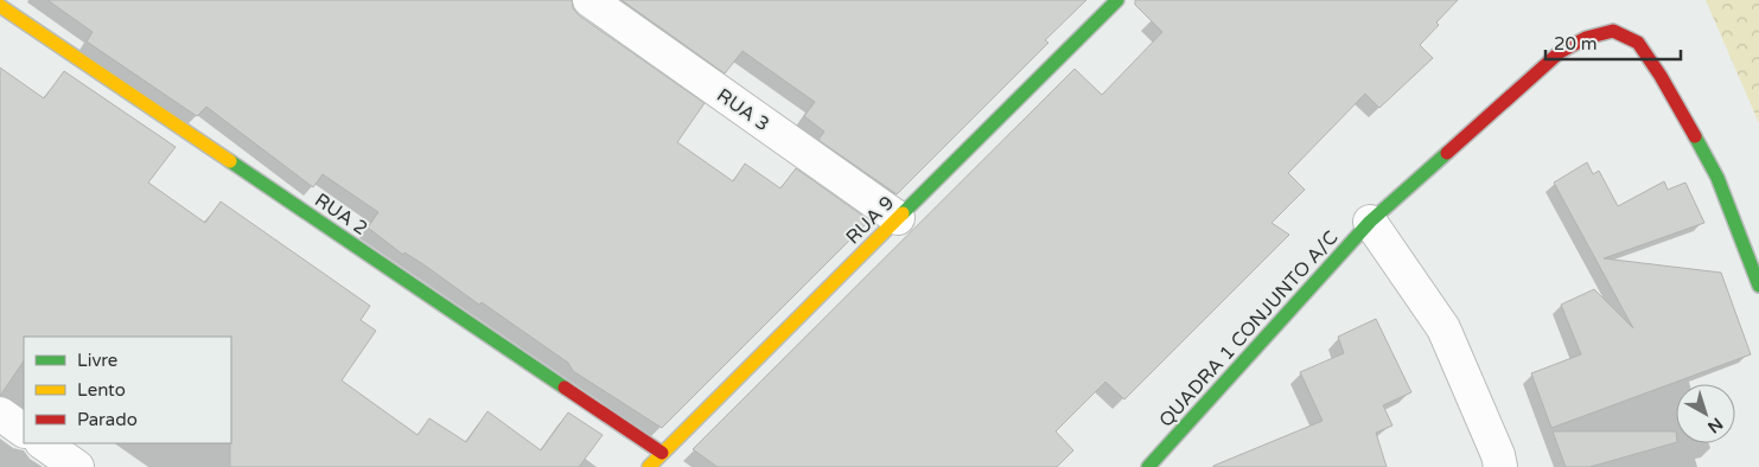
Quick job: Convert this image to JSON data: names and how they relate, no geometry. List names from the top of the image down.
{
  "streets": {
    "street": [
      "RUA 3",
      "RUA 2",
      "RUA 9",
      "QUADRA 1 CONJUNTO A/C"
    ]
  },
  "crossings": [
    ["RUA 3", "RUA 9"],
    ["RUA 2", "RUA 9"]
  ],
  "legend": ["Livre", "Lento", "Parado"],
  "scale_bar": "20 m",
  "north": "bottom right"
}
